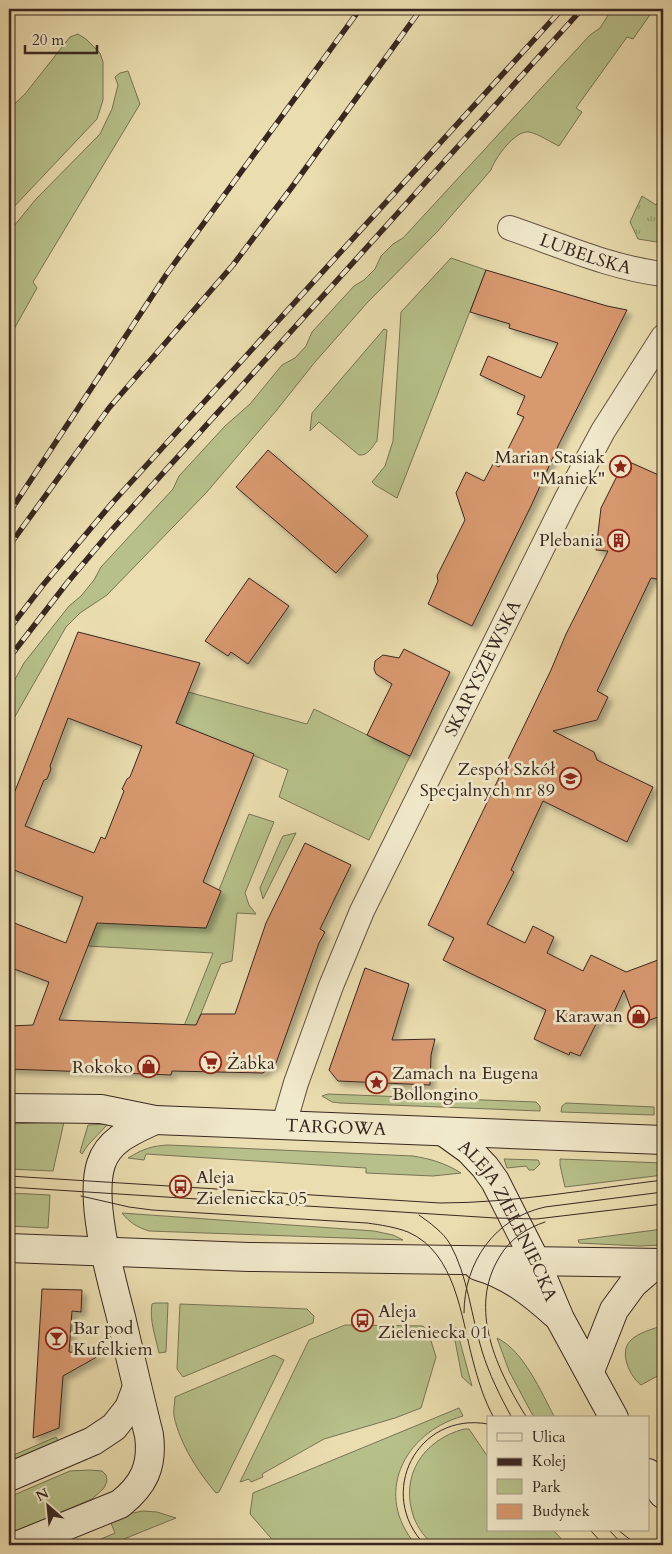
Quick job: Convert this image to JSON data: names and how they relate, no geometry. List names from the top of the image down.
{
  "streets": {
    "street": [
      "LUBELSKA",
      "SKARYSZEWSKA",
      "TARGOWA",
      "ALEJA ZIELENIECKA"
    ]
  },
  "crossings": [
    ["SKARYSZEWSKA", "TARGOWA"],
    ["TARGOWA", "ALEJA ZIELENIECKA"]
  ],
  "places": {
    "place": ["Marian Stasiak \"Maniek\"", "Zamach na Eugena Bollongino"],
    "building": ["Plebania"],
    "school or university": ["Zespół Szkół Specjalnych nr 89"],
    "shop": ["Karawan", "Rokoko"],
    "supermarket": ["Żabka"],
    "bus stop": ["Aleja Zieleniecka 05", "Aleja Zieleniecka 01"],
    "bar": ["Bar pod Kufelkiem"]
  },
  "legend": [
    "Ulica",
    "Kolej",
    "Park",
    "Budynek"
  ],
  "scale_bar": "20 m",
  "north": "top left"
}
